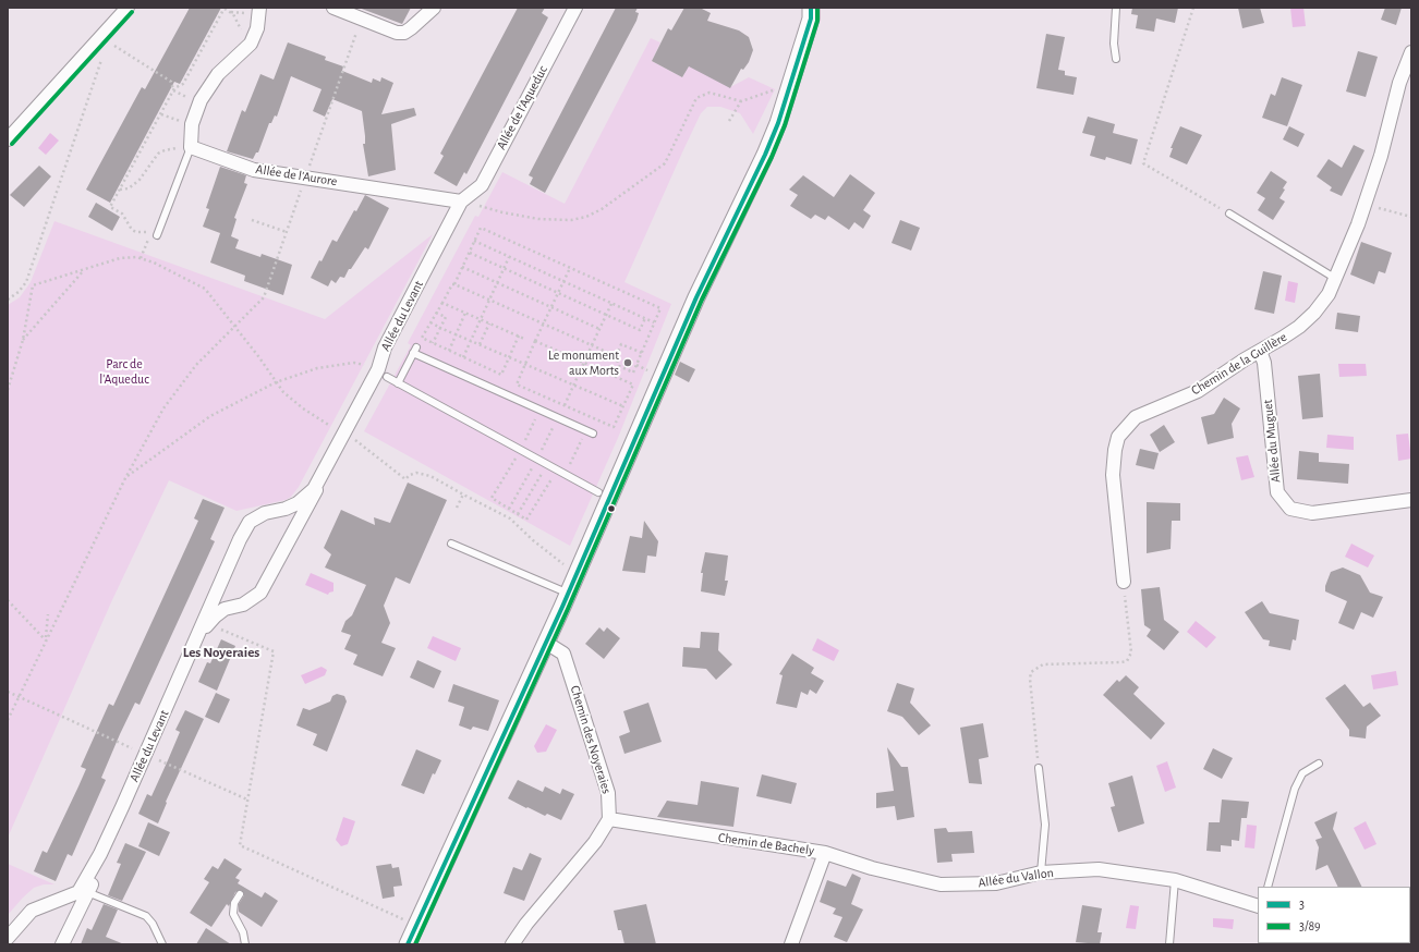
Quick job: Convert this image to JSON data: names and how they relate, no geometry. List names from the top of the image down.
{
  "streets": {
    "street": [
      "Allée de l'Aqueduc",
      "Allée de l'Aurore",
      "Allée du Levant",
      "Chemin de la Guillère",
      "Allée du Muguet",
      "Chemin des Noyeraies",
      "Chemin de Bachely",
      "Allée du Vallon"
    ]
  },
  "crossings": [
    ["Allée de l'Aqueduc", "Allée de l'Aurore"],
    ["Allée de l'Aqueduc", "Allée du Levant"],
    ["Allée de l'Aurore", "Allée du Levant"],
    ["Chemin de la Guillère", "Allée du Muguet"],
    ["Chemin des Noyeraies", "Chemin de Bachely"],
    ["Chemin de Bachely", "Allée du Vallon"]
  ],
  "districts": ["Les Noyeraies"],
  "parks": ["Parc de l'Aqueduc"],
  "places": ["Le monument aux Morts"],
  "lines": ["transit line 3", "transit line 3/89"],
  "legend": ["3", "3/89"]
}
